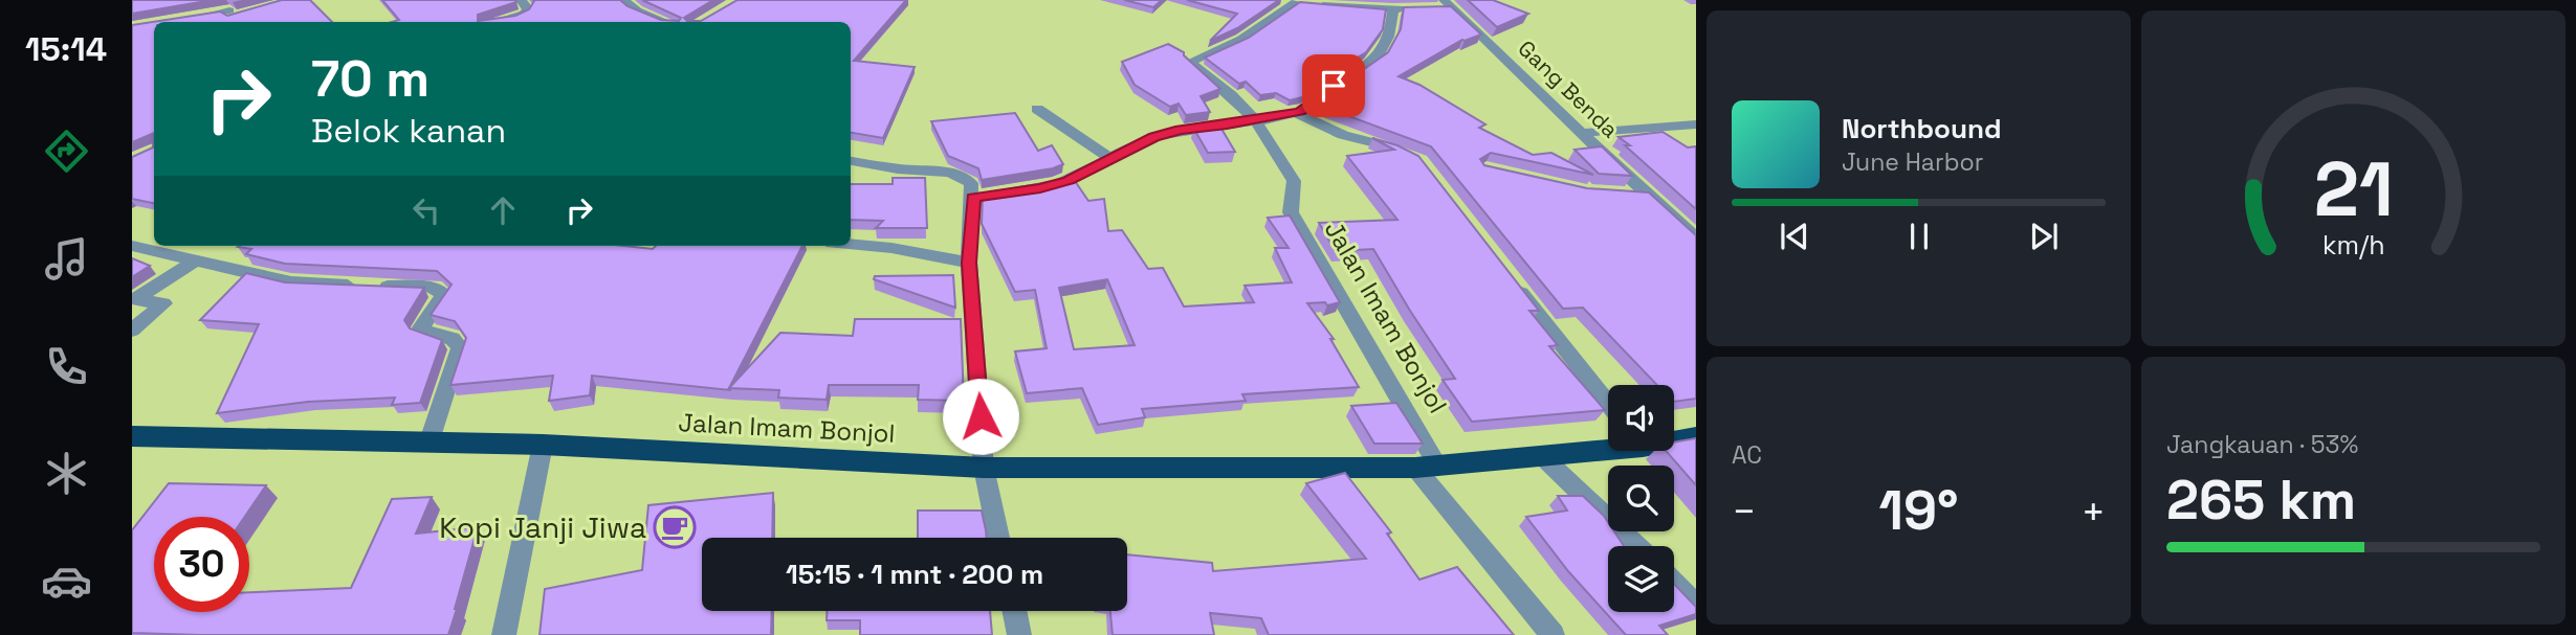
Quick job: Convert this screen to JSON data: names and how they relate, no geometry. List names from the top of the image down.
{
  "streets": {
    "highway": ["Jalan Imam Bonjol"],
    "street": ["Gang Benda"]
  },
  "places": {
    "cafe": ["Kopi Janji Jiwa"]
  },
  "page": {
    "tabs": "15:14",
    "turn": ["70 m", "Belok kanan"],
    "song": ["Northbound", "June Harbor"],
    "tile": [
      "AC",
      ["Jangkauan · 53%", "265 km"]
    ],
    "heat": ["−", "19°", "+"],
    "limit": "30",
    "trip": "15:15 · 1 mnt · 200 m",
    "gauge": ["21", "km/h"]
  }
}
